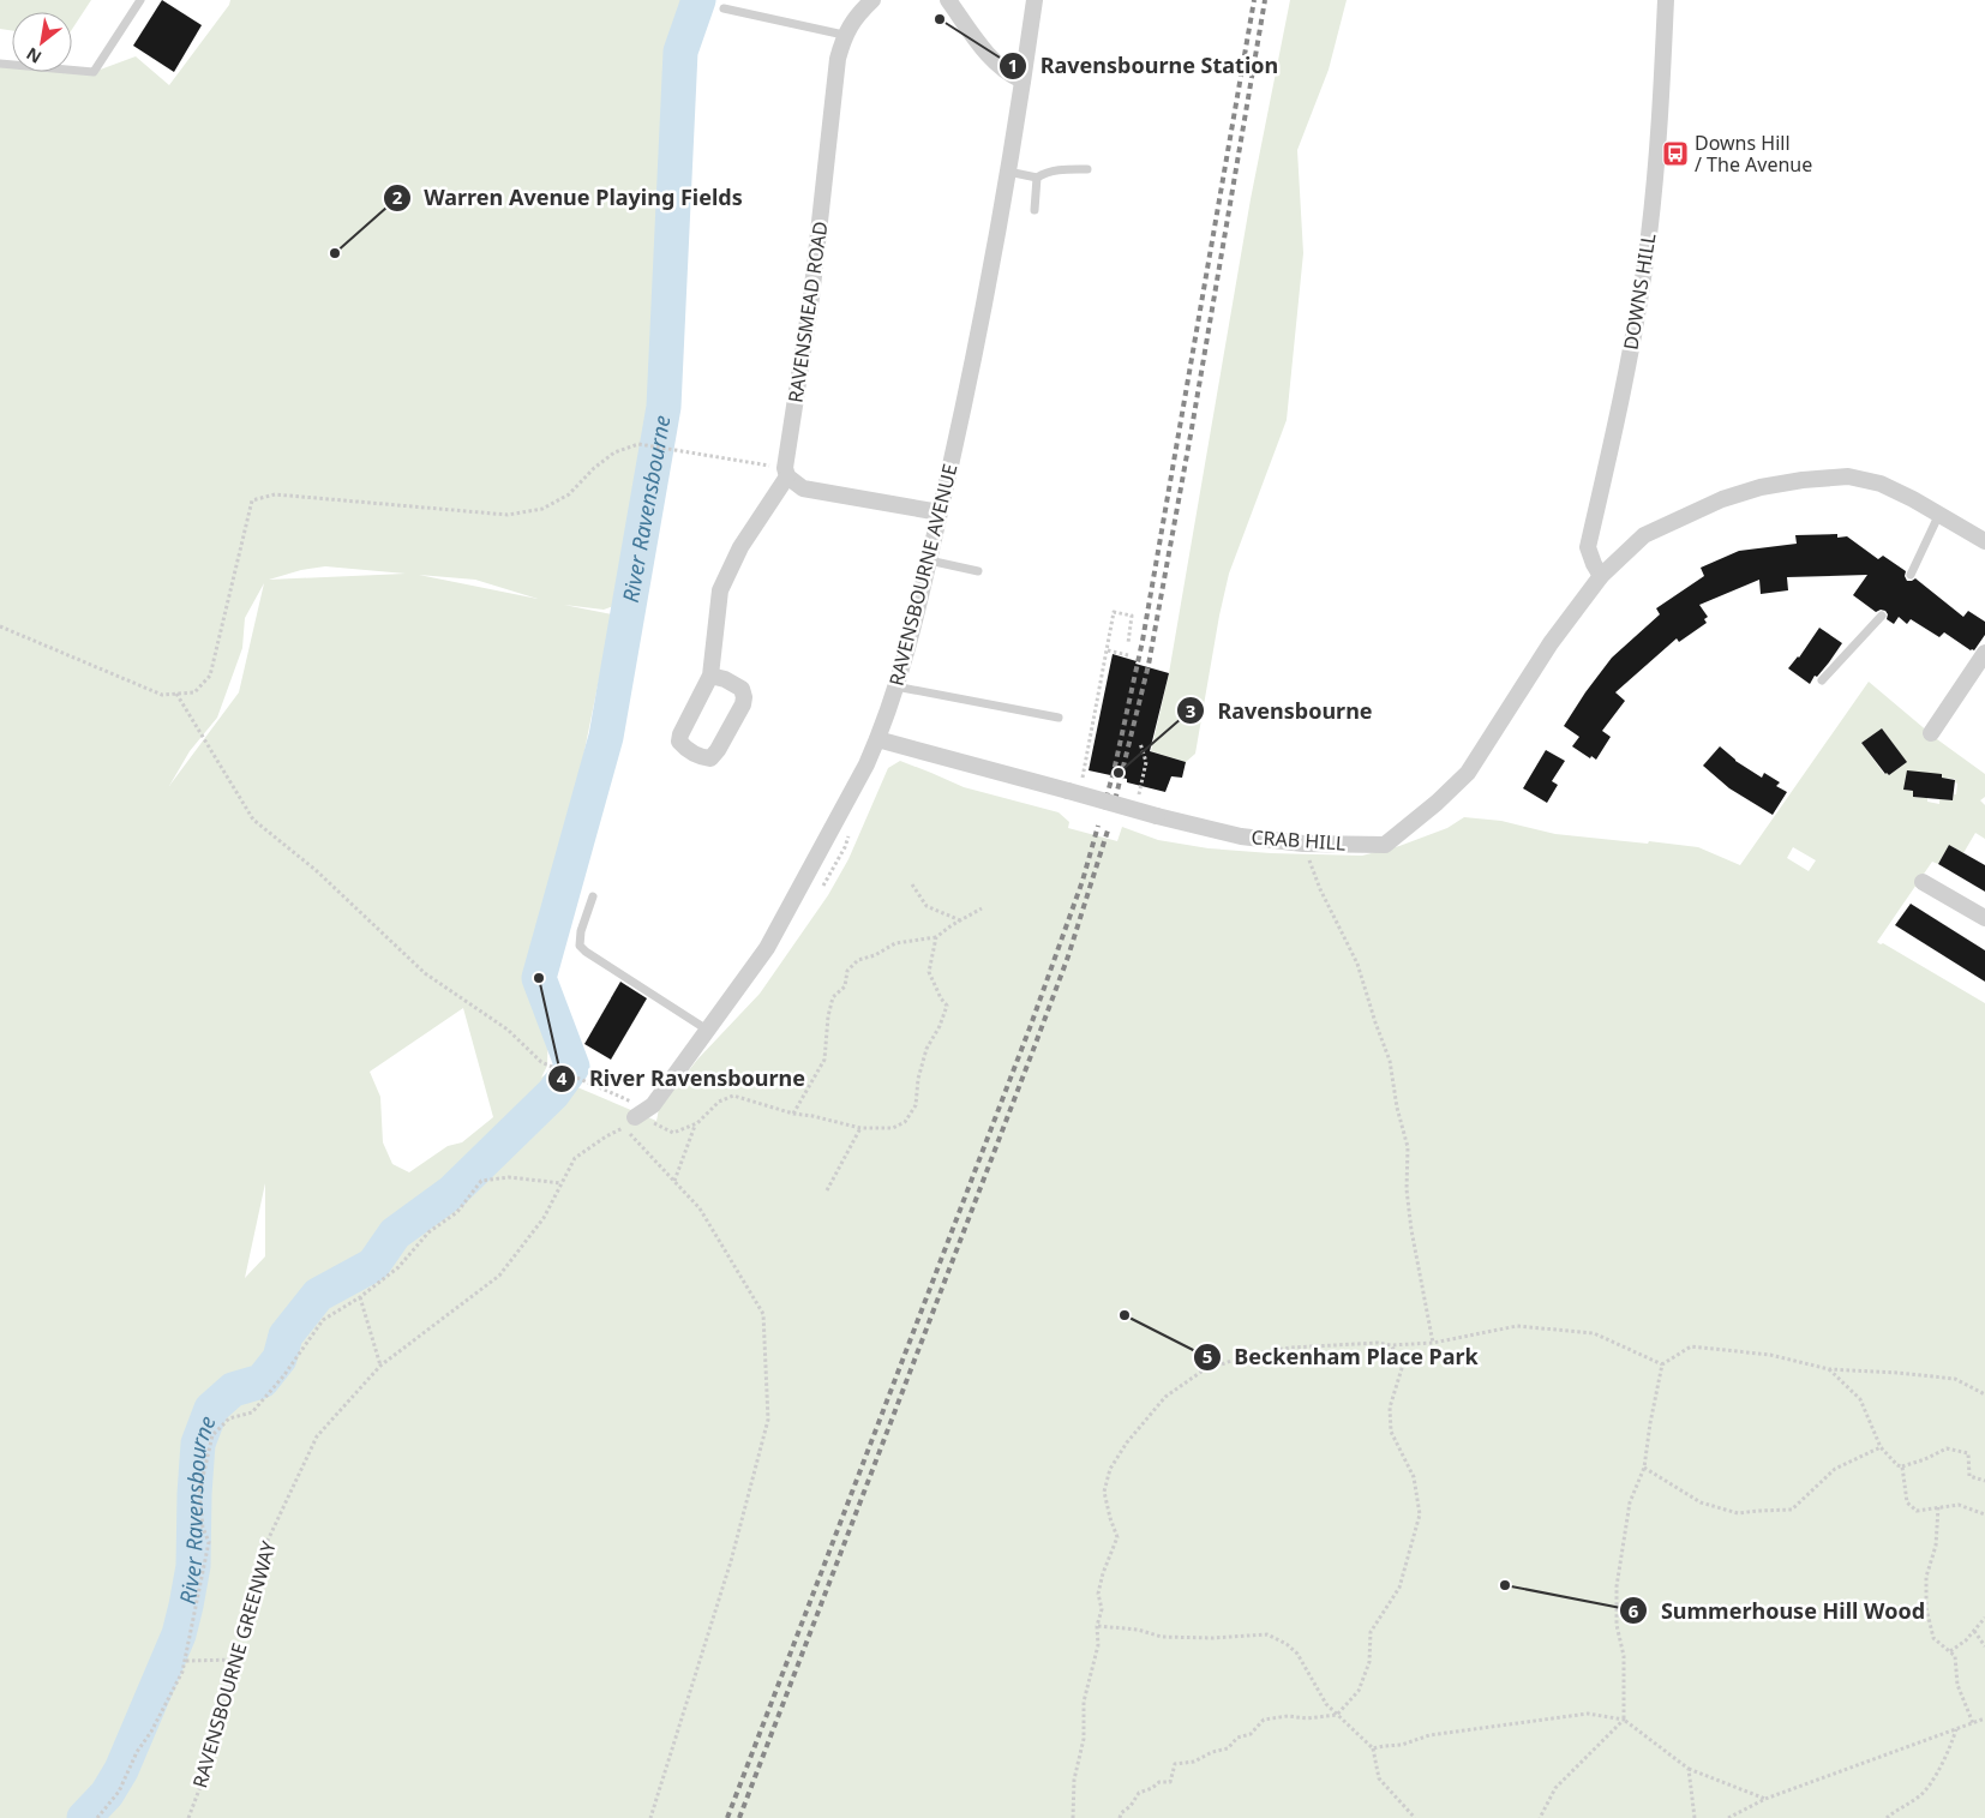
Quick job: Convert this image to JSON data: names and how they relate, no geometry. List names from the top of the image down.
{
  "streets": {
    "street": [
      "DOWNS HILL",
      "RAVENSMEAD ROAD",
      "RAVENSBOURNE AVENUE",
      "CRAB HILL"
    ],
    "path": ["RAVENSBOURNE GREENWAY"]
  },
  "crossings": [
    ["DOWNS HILL", "CRAB HILL"],
    ["RAVENSBOURNE AVENUE", "CRAB HILL"],
    ["RAVENSBOURNE AVENUE", "RAVENSBOURNE GREENWAY"]
  ],
  "water": ["River Ravensbourne"],
  "places": {
    "other": [
      "Ravensbourne Station",
      "Warren Avenue Playing Fields",
      "Ravensbourne",
      "River Ravensbourne",
      "Beckenham Place Park",
      "Summerhouse Hill Wood"
    ],
    "bus stop": ["Downs Hill / The Avenue"]
  },
  "north": "bottom left"
}
